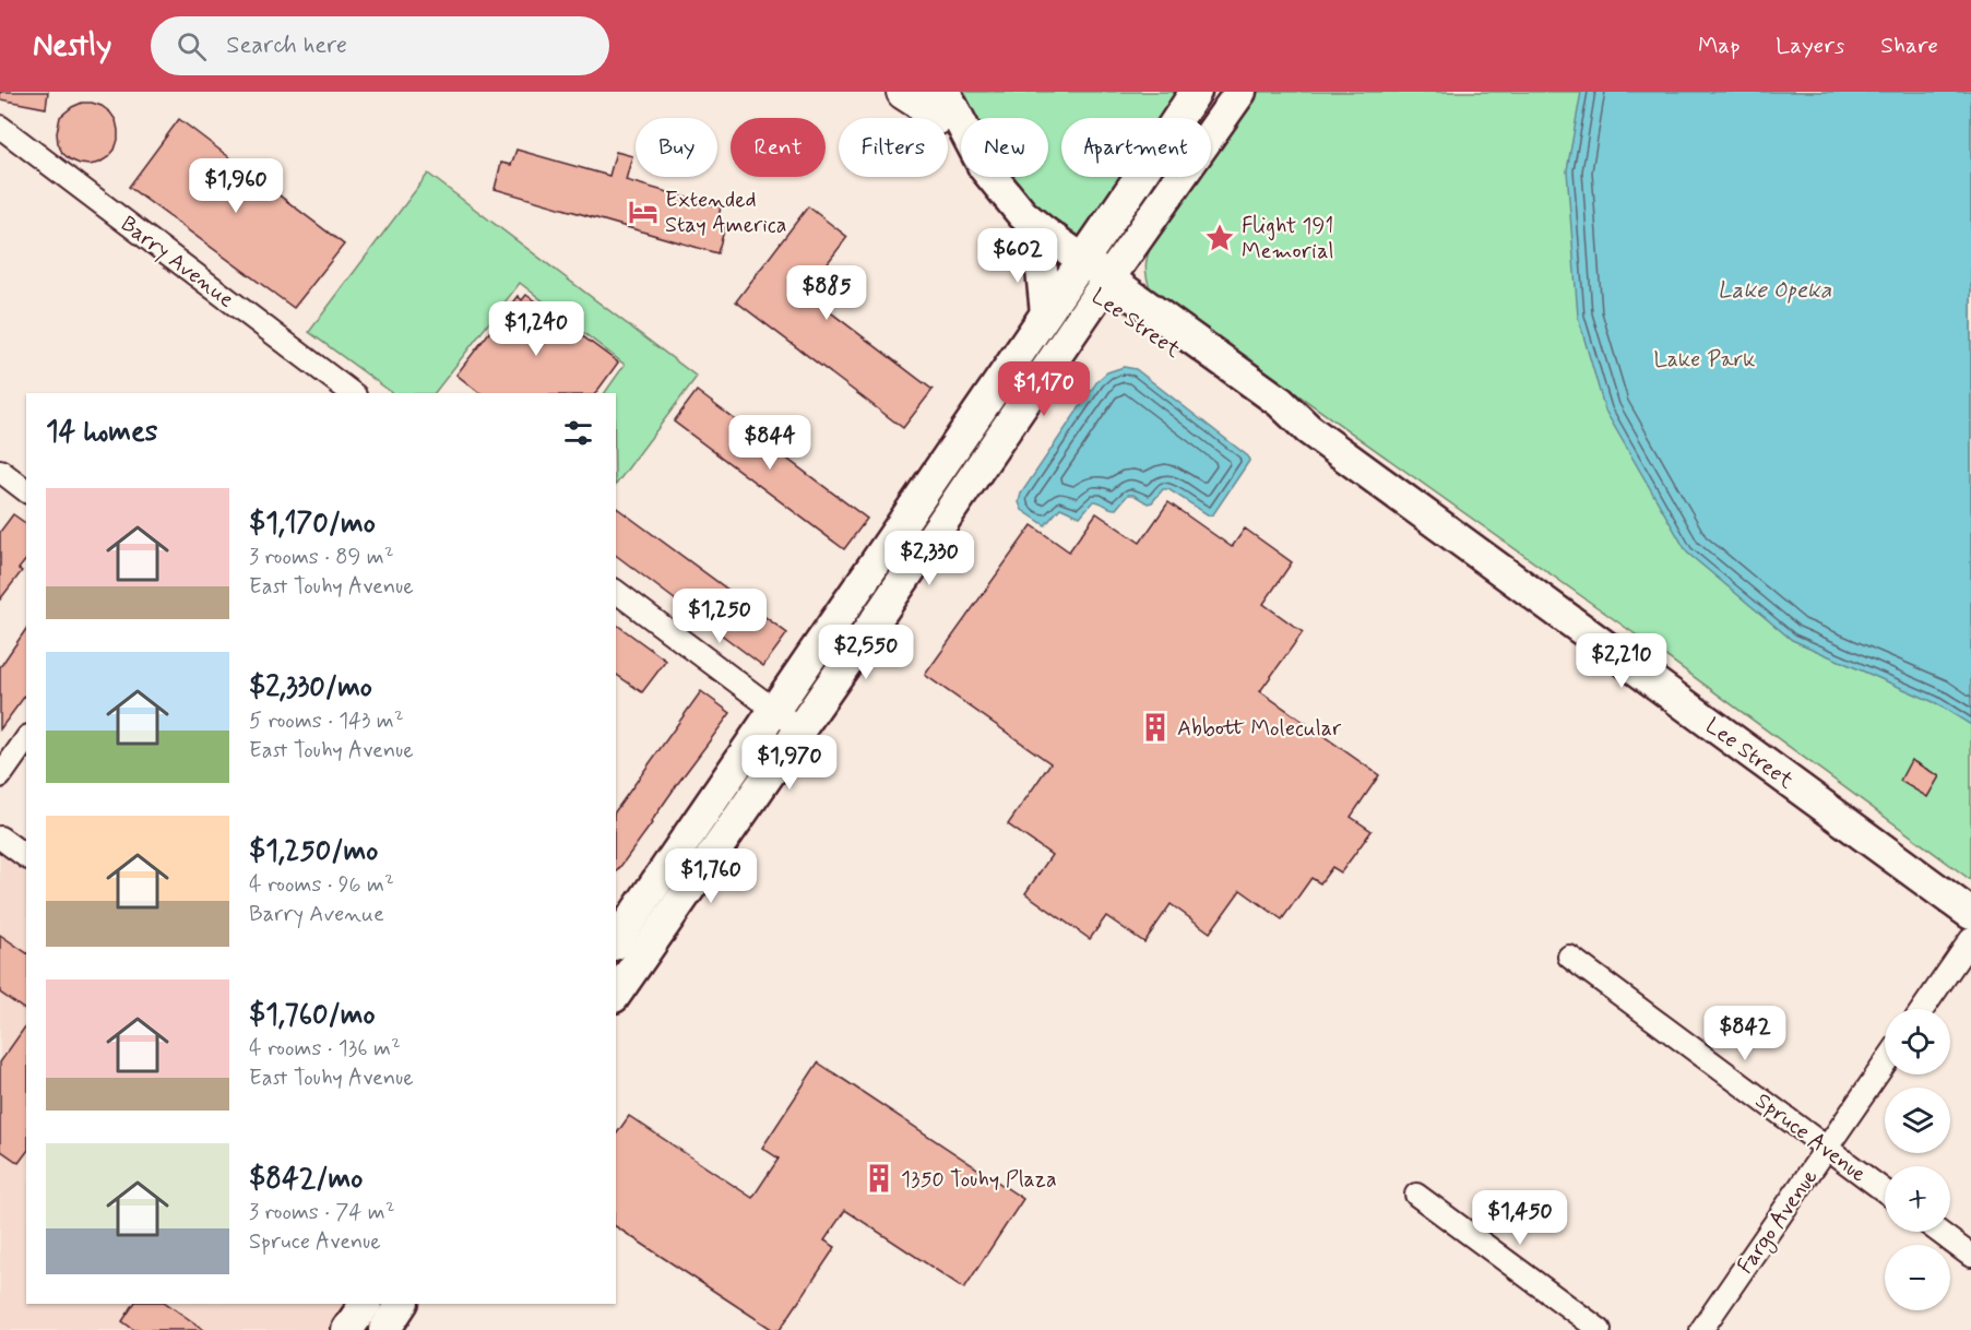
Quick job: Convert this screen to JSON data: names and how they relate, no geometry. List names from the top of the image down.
{
  "streets": {
    "main road": ["Lee Street"],
    "street": ["Barry Avenue", "Spruce Avenue", "Fargo Avenue"]
  },
  "crossings": [
    ["Spruce Avenue", "Fargo Avenue"]
  ],
  "water": ["Lake Opeka"],
  "parks": ["Lake Park"],
  "places": {
    "hotel": ["Extended Stay America"],
    "place": ["Flight 191 Memorial"],
    "building": ["Abbott Molecular", "1350 Touhy Plaza"]
  },
  "page": {
    "header": "Nestly",
    "search": "Search here",
    "nav": ["Map", "Layers", "Share"],
    "chip": [
      "Buy",
      "Rent",
      "Filters",
      "New",
      "Apartment"
    ],
    "price": [
      "$1,960",
      "$602",
      "$885",
      "$1,240",
      "$1,170",
      "$844",
      "$2,330",
      "$1,250",
      "$2,550",
      "$2,210",
      "$1,970",
      "$1,760",
      "$842",
      "$1,450"
    ],
    "heading": "14 homes",
    "list": [
      {
        "name": "$1,170/mo",
        "note": "3 rooms · 89 m² · East Touhy Avenue"
      },
      {
        "name": "$2,330/mo",
        "note": "5 rooms · 143 m² · East Touhy Avenue"
      },
      {
        "name": "$1,250/mo",
        "note": "4 rooms · 96 m² · Barry Avenue"
      },
      {
        "name": "$1,760/mo",
        "note": "4 rooms · 136 m² · East Touhy Avenue"
      },
      {
        "name": "$842/mo",
        "note": "3 rooms · 74 m² · Spruce Avenue"
      }
    ],
    "map_buttons": ["+", "−"]
  }
}
